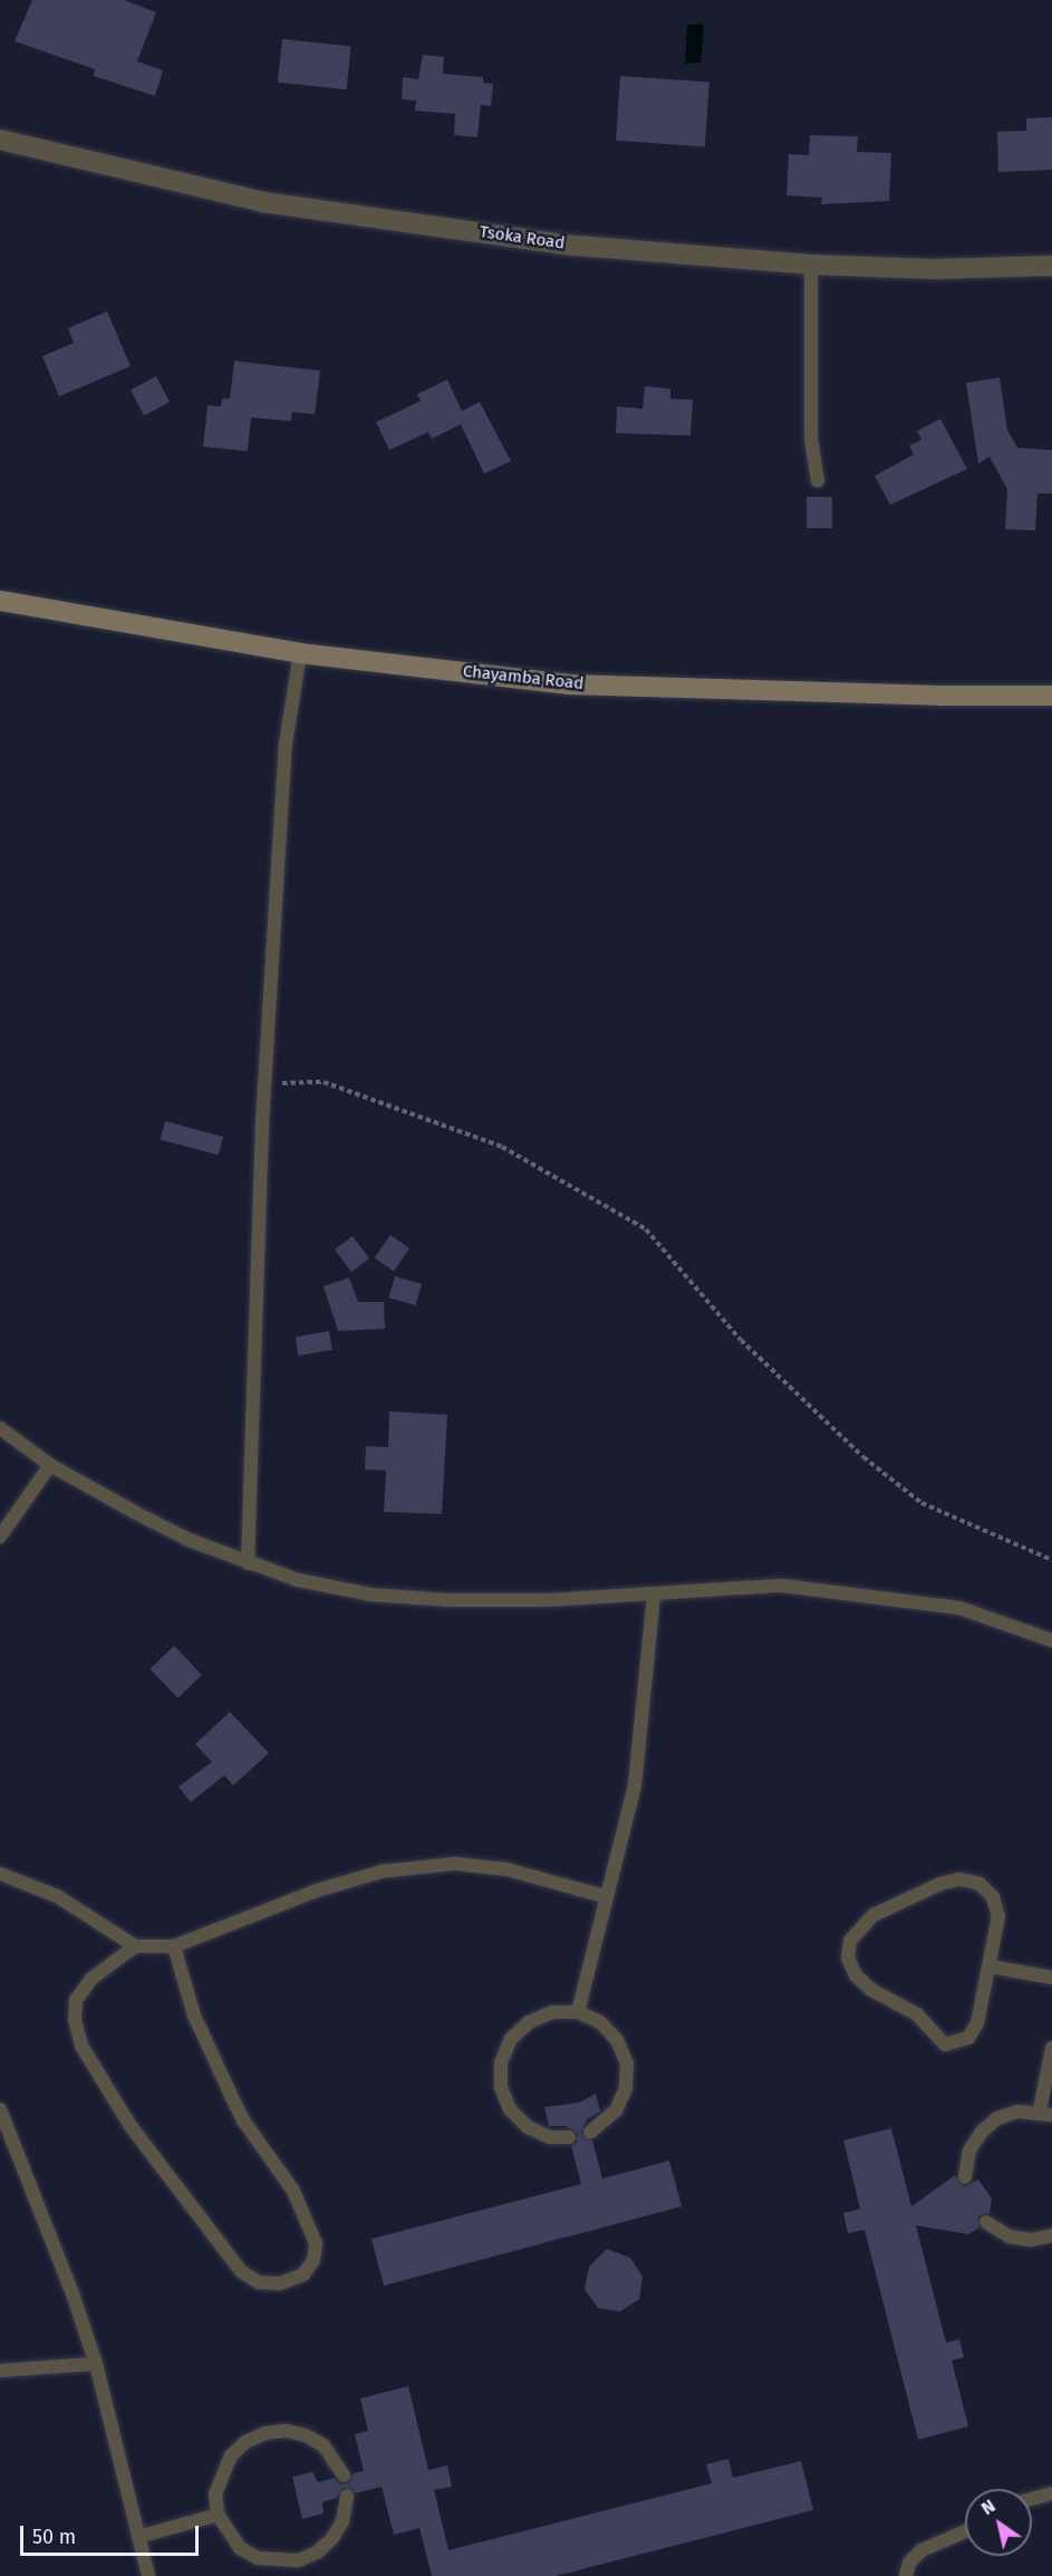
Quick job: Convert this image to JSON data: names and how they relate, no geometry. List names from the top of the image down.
{
  "streets": {
    "main road": ["Chayamba Road"],
    "street": ["Tsoka Road"]
  },
  "scale_bar": "50 m",
  "north": "top left"
}
